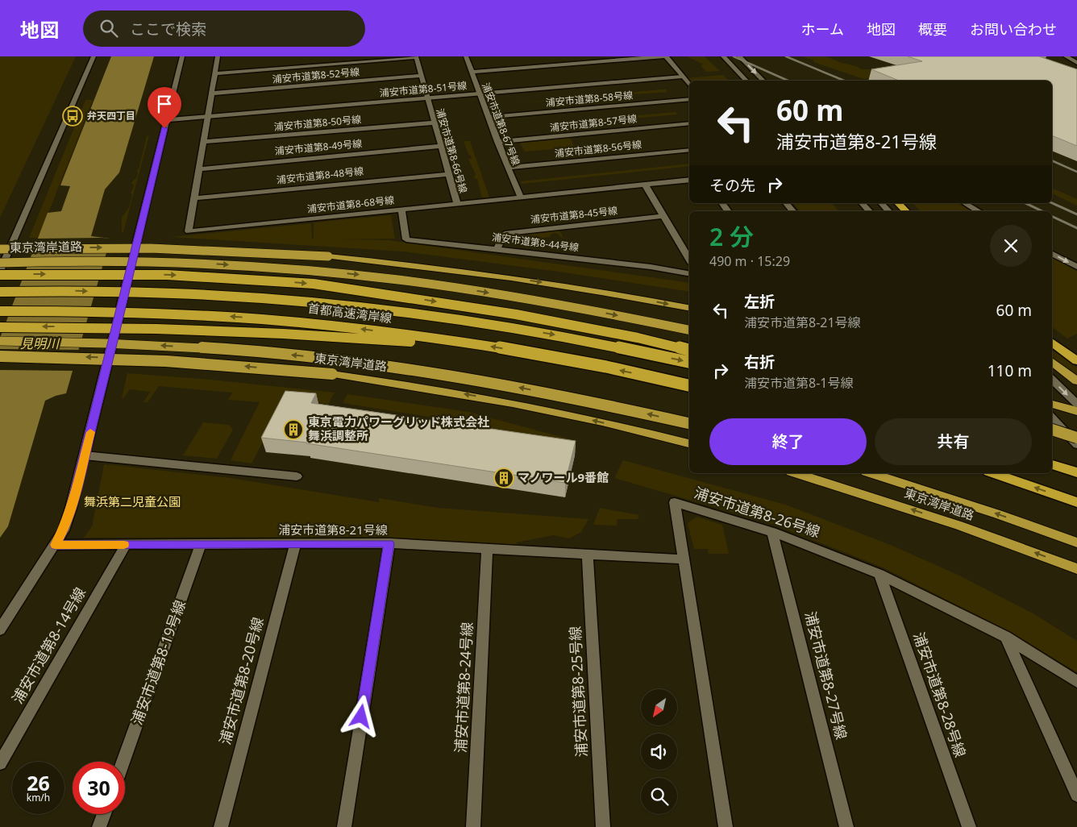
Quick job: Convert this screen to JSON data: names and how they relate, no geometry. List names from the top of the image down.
{
  "streets": {
    "highway": ["東京湾岸道路", "首都高速湾岸線"],
    "street": [
      "浦安市道第8-52号線",
      "浦安市道第8-51号線",
      "浦安市道第8-58号線",
      "浦安市道第8-50号線",
      "浦安市道第8-57号線",
      "浦安市道第8-67号線",
      "浦安市道第8-49号線",
      "浦安市道第8-56号線",
      "浦安市道第8-66号線",
      "浦安市道第8-48号線",
      "浦安市道第8-68号線",
      "浦安市道第8-45号線",
      "浦安市道第8-44号線",
      "浦安市道第8-26号線",
      "浦安市道第8-21号線",
      "浦安市道第8-14号線",
      "浦安市道第8-19号線",
      "浦安市道第8-27号線",
      "浦安市道第8-20号線",
      "浦安市道第8-24号線",
      "浦安市道第8-25号線",
      "浦安市道第8-28号線"
    ]
  },
  "crossings": [
    ["浦安市道第8-52号線", "浦安市道第8-66号線"],
    ["浦安市道第8-52号線", "浦安市道第8-68号線"],
    ["浦安市道第8-51号線", "浦安市道第8-67号線"],
    ["浦安市道第8-51号線", "浦安市道第8-66号線"],
    ["浦安市道第8-51号線", "浦安市道第8-68号線"],
    ["浦安市道第8-58号線", "浦安市道第8-67号線"],
    ["浦安市道第8-50号線", "浦安市道第8-66号線"],
    ["浦安市道第8-50号線", "浦安市道第8-68号線"],
    ["浦安市道第8-57号線", "浦安市道第8-67号線"],
    ["浦安市道第8-67号線", "浦安市道第8-56号線"],
    ["浦安市道第8-67号線", "浦安市道第8-68号線"],
    ["浦安市道第8-49号線", "浦安市道第8-66号線"],
    ["浦安市道第8-49号線", "浦安市道第8-68号線"],
    ["浦安市道第8-66号線", "浦安市道第8-48号線"],
    ["浦安市道第8-66号線", "浦安市道第8-68号線"],
    ["浦安市道第8-48号線", "浦安市道第8-68号線"],
    ["浦安市道第8-68号線", "浦安市道第8-44号線"],
    ["浦安市道第8-45号線", "浦安市道第8-44号線"],
    ["浦安市道第8-26号線", "浦安市道第8-21号線"],
    ["浦安市道第8-26号線", "浦安市道第8-27号線"],
    ["浦安市道第8-26号線", "浦安市道第8-28号線"],
    ["浦安市道第8-21号線", "浦安市道第8-14号線"],
    ["浦安市道第8-21号線", "浦安市道第8-19号線"],
    ["浦安市道第8-21号線", "浦安市道第8-20号線"],
    ["浦安市道第8-21号線", "浦安市道第8-24号線"],
    ["浦安市道第8-21号線", "浦安市道第8-25号線"]
  ],
  "water": ["見明川"],
  "parks": ["舞浜第二児童公園"],
  "places": {
    "bus stop": ["弁天四丁目"],
    "building": ["東京電力パワーグリッド株式会社 舞浜調整所", "マノワール9番館"]
  },
  "north": "bottom left",
  "page": {
    "header": "地図",
    "search": "ここで検索",
    "nav": [
      "ホーム",
      "地図",
      "概要",
      "お問い合わせ"
    ],
    "turn": ["60 m", "浦安市道第8-21号線"],
    "then": "その先",
    "heading": ["2 分", "490 m · 15:29"],
    "list": [
      {
        "name": "左折",
        "note": "浦安市道第8-21号線",
        "value": "60 m"
      },
      {
        "name": "右折",
        "note": "浦安市道第8-1号線",
        "value": "110 m"
      }
    ],
    "buttons": ["終了", "共有"],
    "speed": "26 km/h",
    "limit": "30"
  }
}
